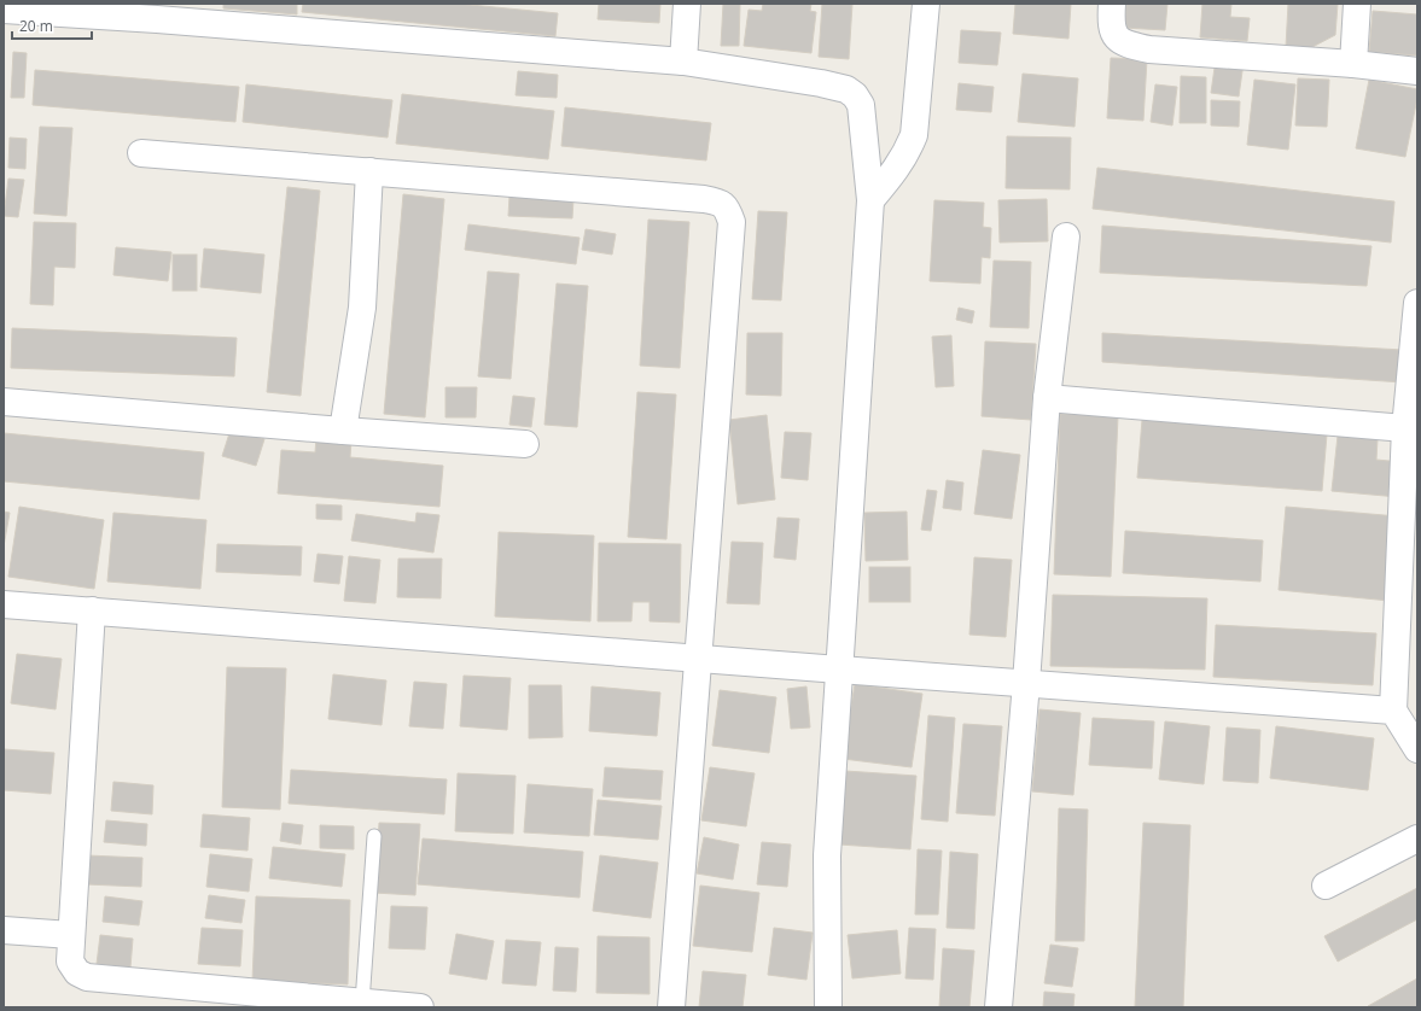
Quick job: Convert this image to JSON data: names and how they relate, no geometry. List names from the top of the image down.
{
  "scale_bar": "20 m"
}
